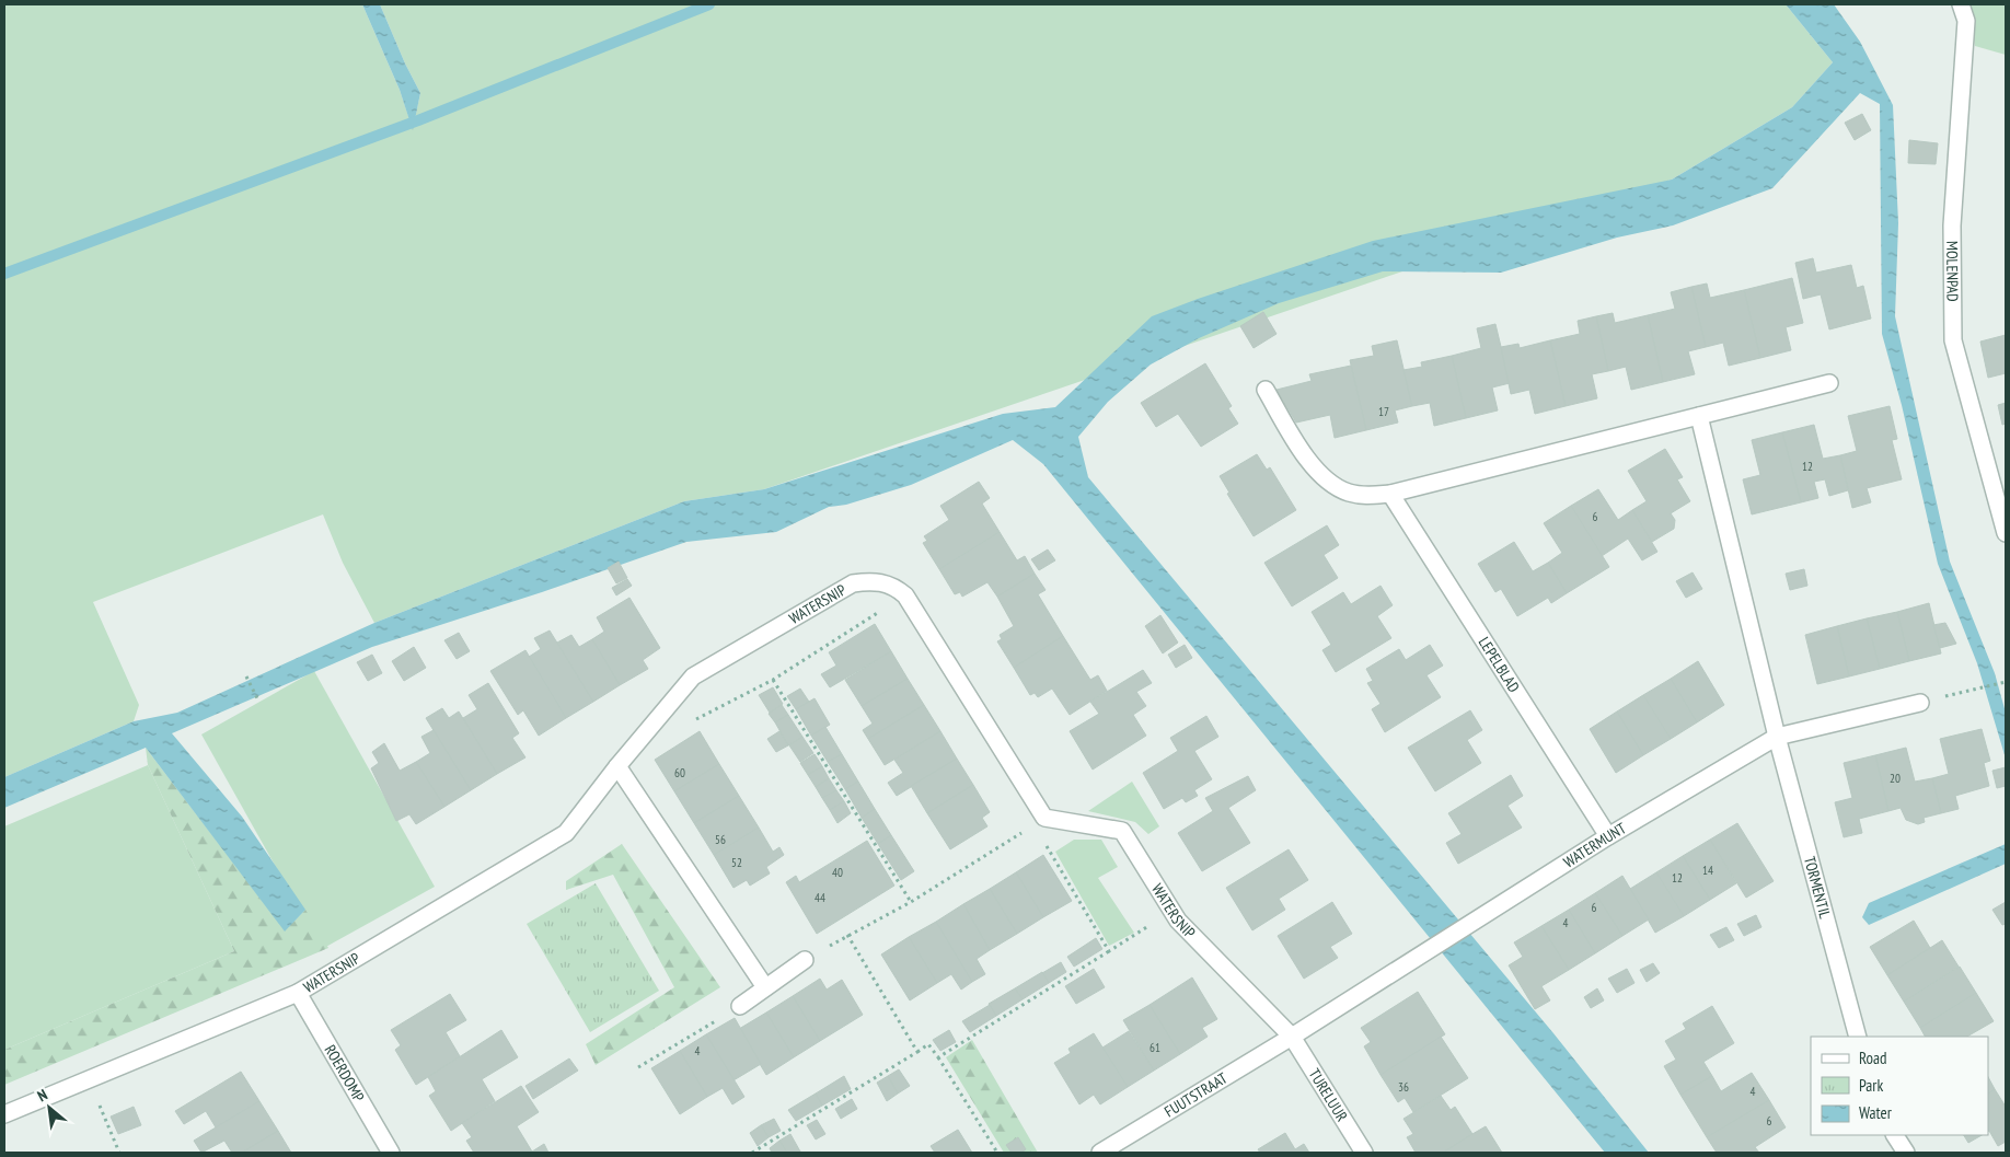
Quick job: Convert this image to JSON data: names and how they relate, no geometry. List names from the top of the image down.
{
  "streets": {
    "street": [
      "MOLENPAD",
      "WATERSNIP",
      "LEPELBLAD",
      "WATERMUNT",
      "TORMENTIL",
      "ROERDOMP",
      "FUUTSTRAAT",
      "TURELUUR"
    ]
  },
  "crossings": [
    ["WATERSNIP", "WATERMUNT"],
    ["WATERSNIP", "ROERDOMP"],
    ["WATERSNIP", "FUUTSTRAAT"],
    ["WATERSNIP", "TURELUUR"],
    ["LEPELBLAD", "WATERMUNT"],
    ["WATERMUNT", "TORMENTIL"],
    ["WATERMUNT", "FUUTSTRAAT"],
    ["WATERMUNT", "TURELUUR"],
    ["FUUTSTRAAT", "TURELUUR"]
  ],
  "house_numbers": [
    "17",
    "12",
    "6",
    "60",
    "20",
    "56",
    "52",
    "14",
    "40",
    "12",
    "44",
    "6",
    "4",
    "61",
    "4",
    "36",
    "4",
    "6"
  ],
  "legend": ["Road", "Park", "Water"],
  "north": "top left"
}
